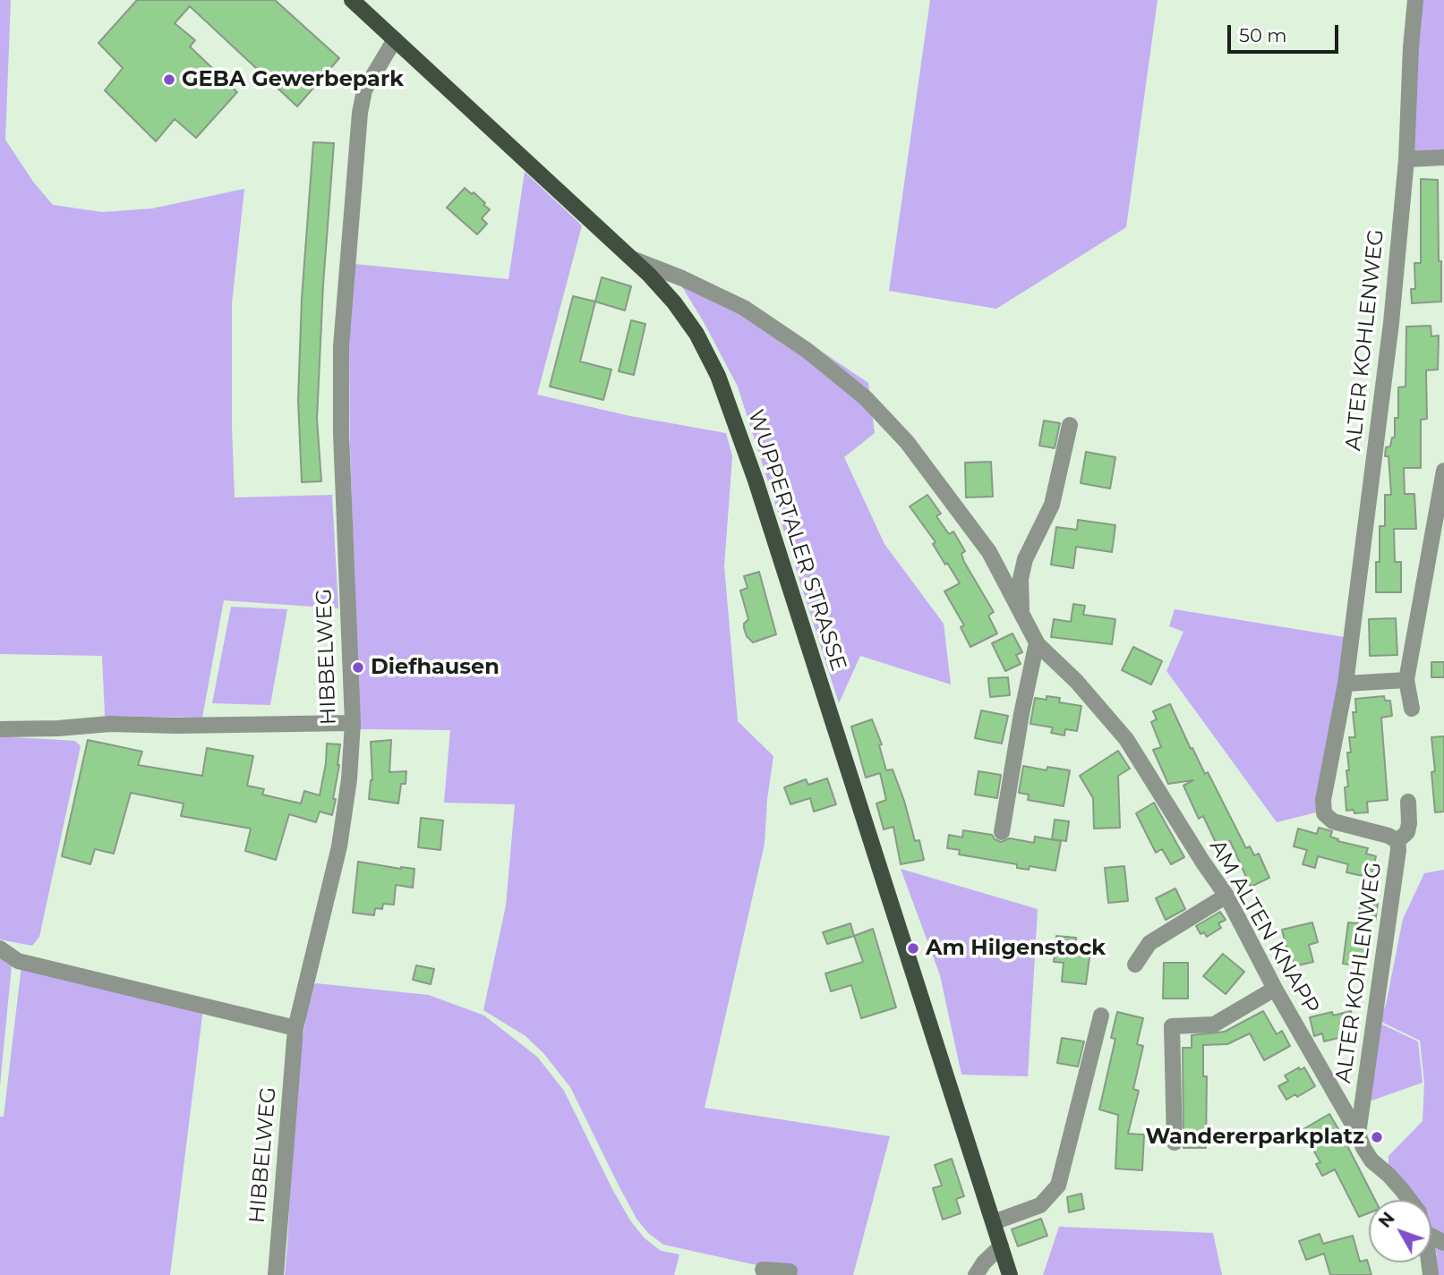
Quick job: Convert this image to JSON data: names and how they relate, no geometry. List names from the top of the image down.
{
  "streets": {
    "main road": ["WUPPERTALER STRASSE"],
    "street": ["ALTER KOHLENWEG", "HIBBELWEG", "AM ALTEN KNAPP"]
  },
  "crossings": [
    ["ALTER KOHLENWEG", "AM ALTEN KNAPP"],
    ["WUPPERTALER STRASSE", "HIBBELWEG"],
    ["WUPPERTALER STRASSE", "AM ALTEN KNAPP"]
  ],
  "places": [
    "GEBA Gewerbepark",
    "Diefhausen",
    "Am Hilgenstock",
    "Wandererparkplatz"
  ],
  "scale_bar": "50 m",
  "north": "top left"
}
